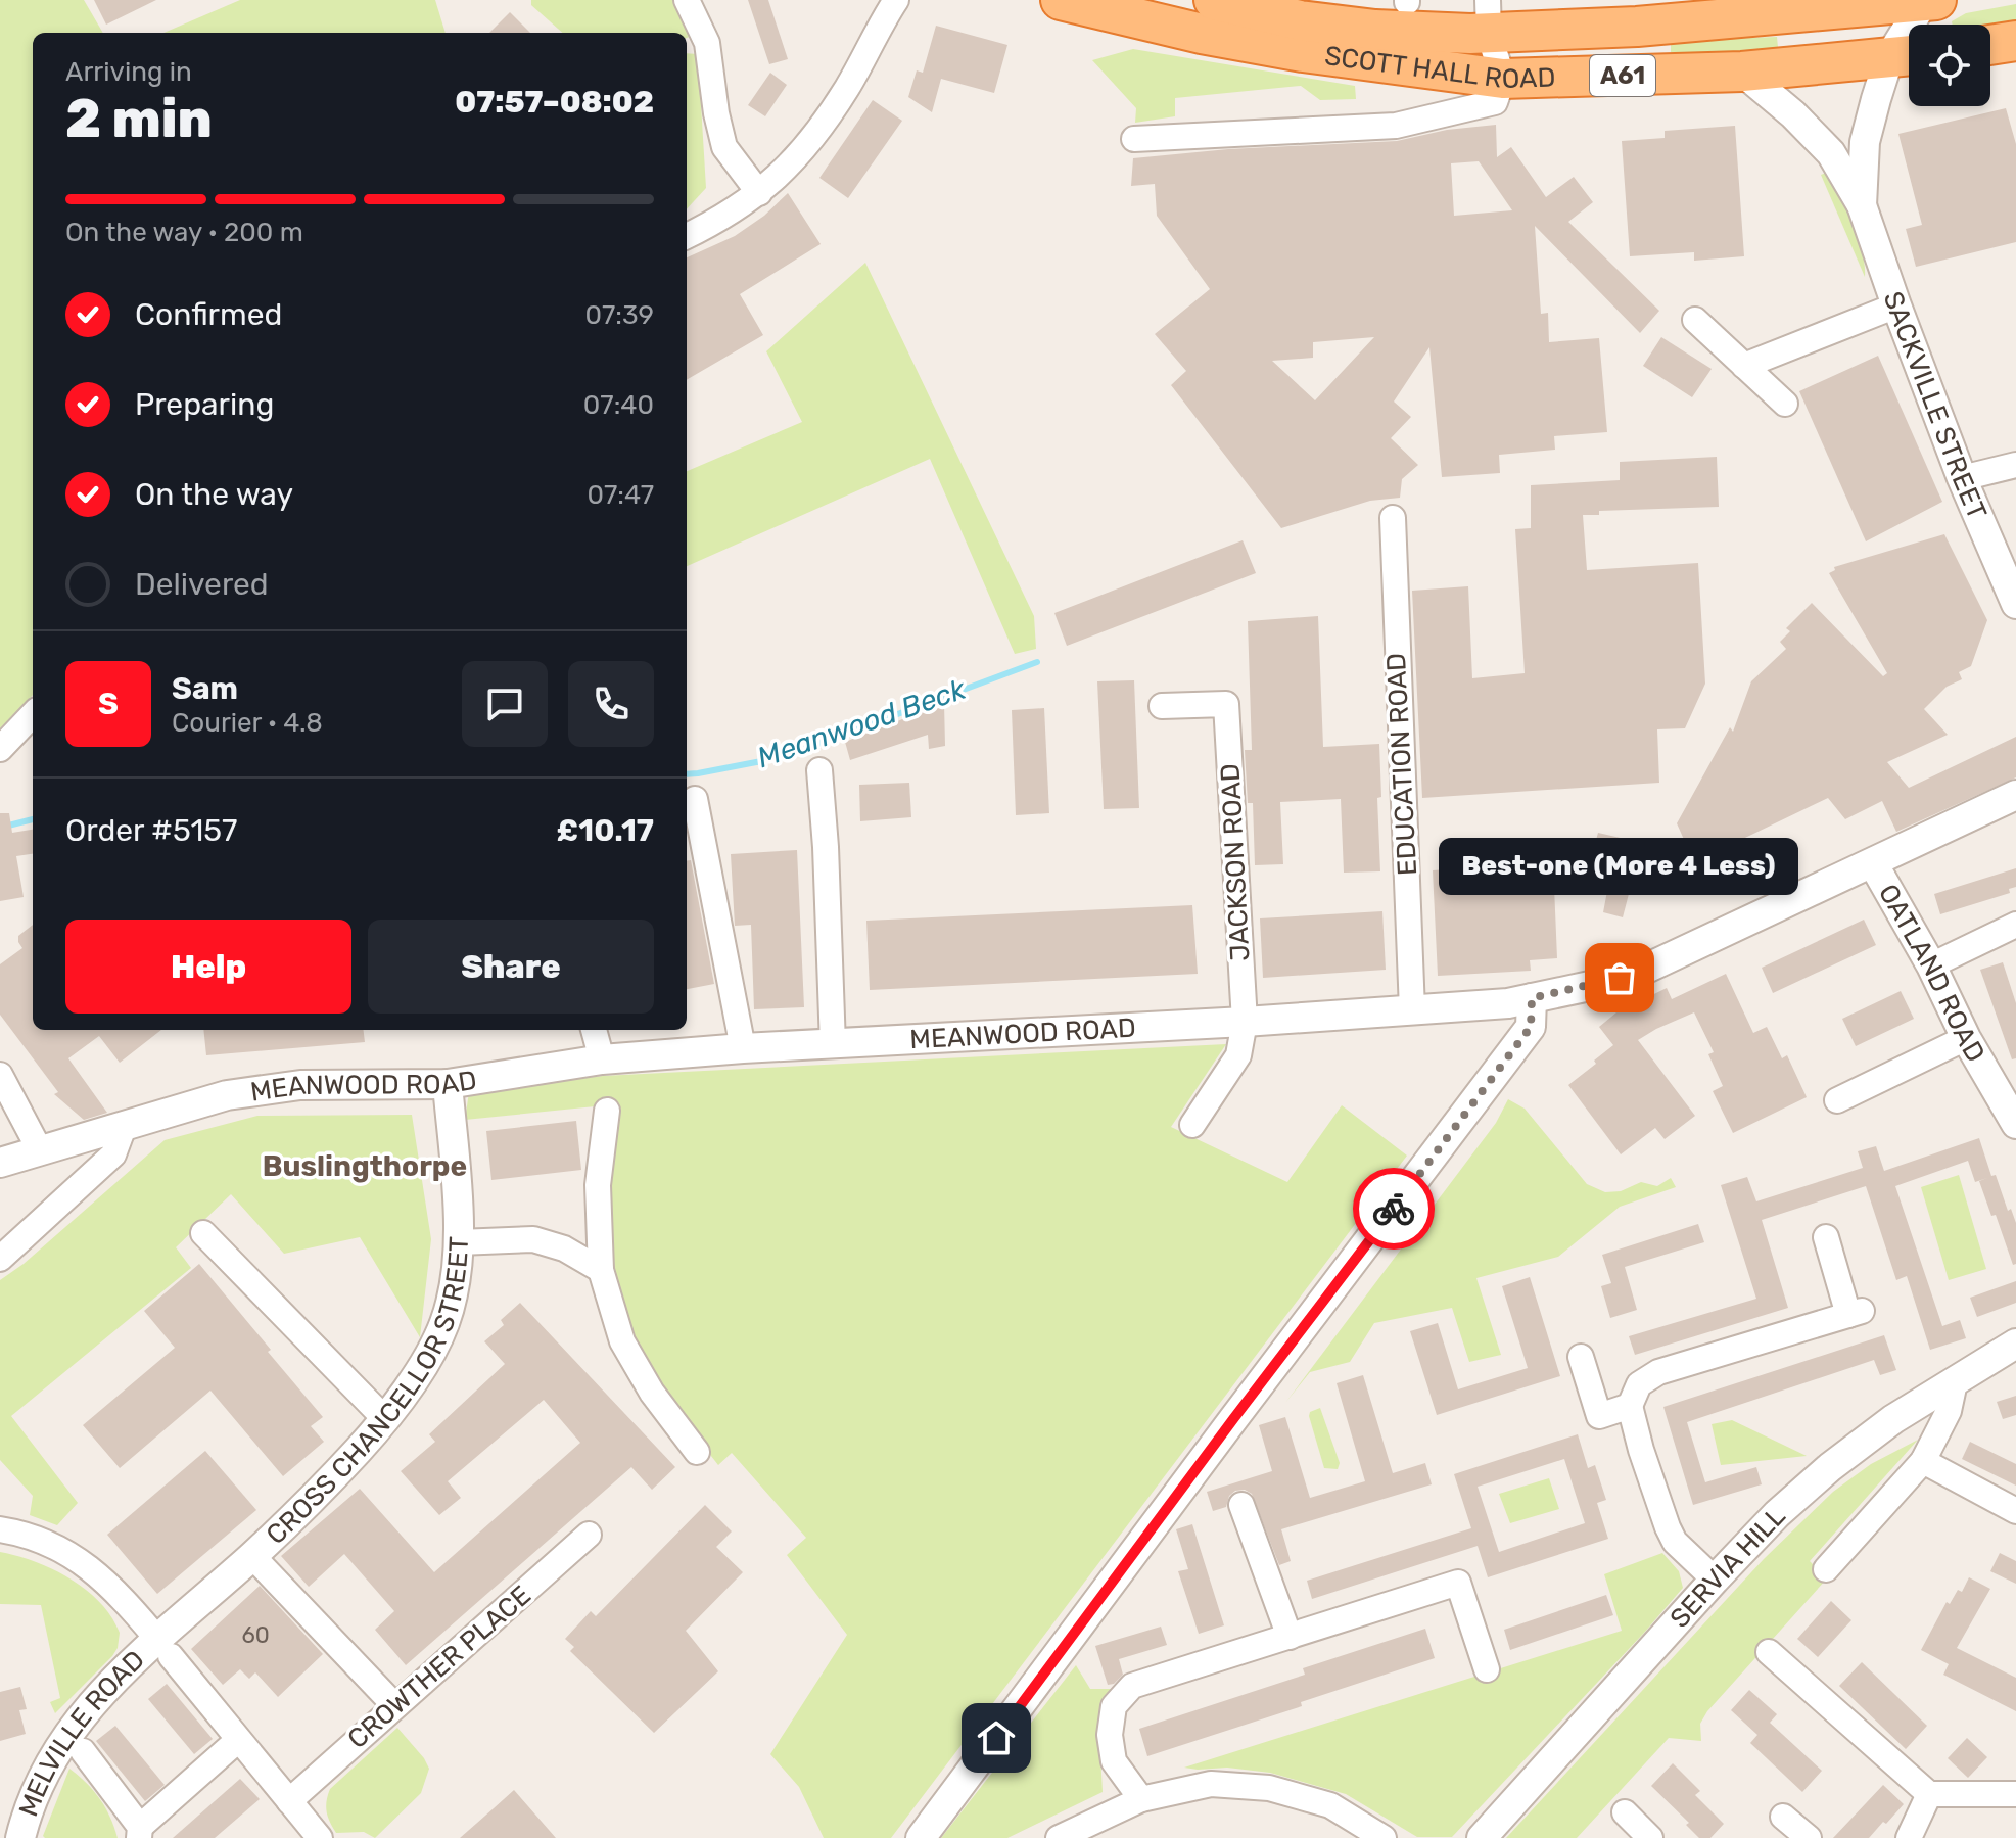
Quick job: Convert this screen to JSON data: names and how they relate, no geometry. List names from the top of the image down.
{
  "streets": {
    "highway": ["SCOTT HALL ROAD", "A61"],
    "street": [
      "SACKVILLE STREET",
      "EDUCATION ROAD",
      "JACKSON ROAD",
      "OATLAND ROAD",
      "MEANWOOD ROAD",
      "CROSS CHANCELLOR STREET",
      "SERVIA HILL",
      "CROWTHER PLACE",
      "MELVILLE ROAD"
    ]
  },
  "crossings": [
    ["SCOTT HALL ROAD", "SACKVILLE STREET"],
    ["EDUCATION ROAD", "MEANWOOD ROAD"],
    ["JACKSON ROAD", "MEANWOOD ROAD"],
    ["OATLAND ROAD", "MEANWOOD ROAD"],
    ["MEANWOOD ROAD", "CROSS CHANCELLOR STREET"],
    ["CROSS CHANCELLOR STREET", "MELVILLE ROAD"]
  ],
  "districts": ["Buslingthorpe"],
  "water": ["Meanwood Beck"],
  "places": ["Best-one (More 4 Less)"],
  "house_numbers": ["60"],
  "page": {
    "heading": ["2 min", "Arriving in", "07:57–08:02"],
    "panel": [
      "Sam",
      "Courier · 4.8",
      "Order #5157",
      "£10.17"
    ],
    "bar": "On the way · 200 m",
    "list": [
      ["Confirmed", "07:39"],
      ["Preparing", "07:40"],
      ["On the way", "07:47"],
      "Delivered"
    ],
    "round": "S",
    "bubble": "Best-one (More 4 Less)",
    "buttons": ["Help", "Share"]
  }
}
